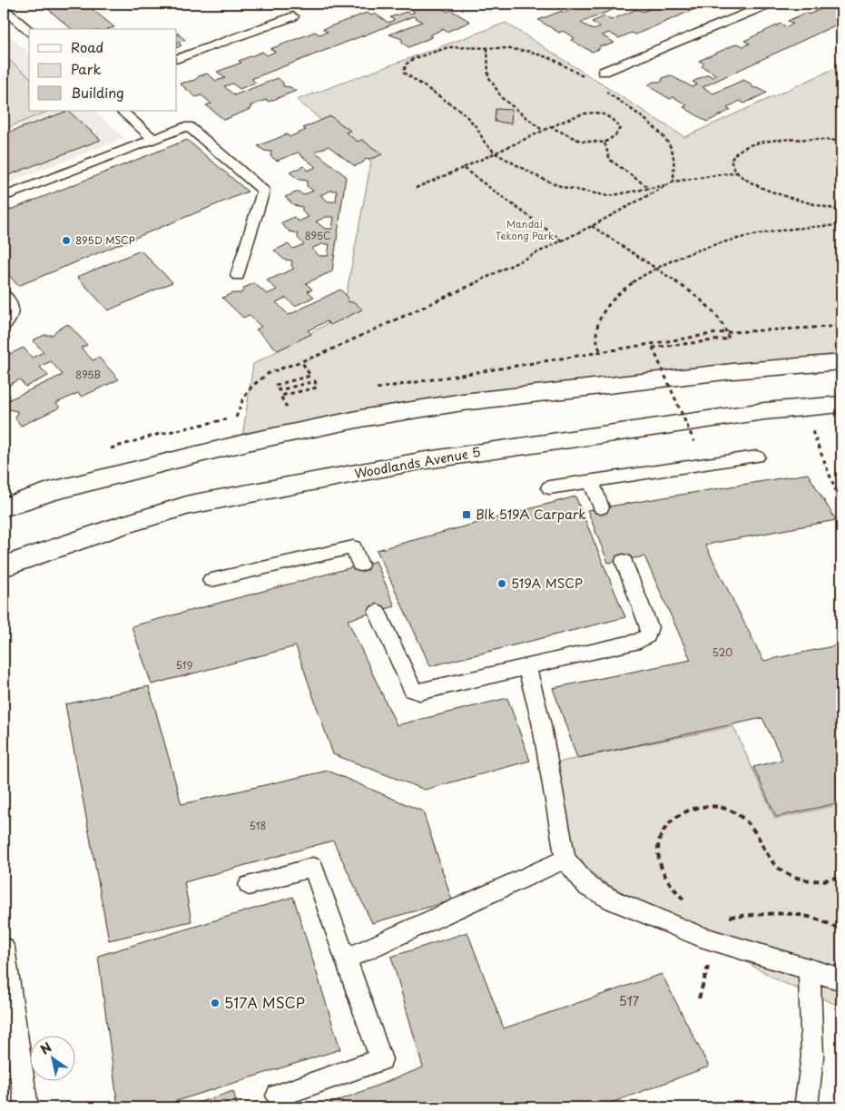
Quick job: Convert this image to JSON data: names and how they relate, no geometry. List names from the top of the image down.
{
  "streets": {
    "main road": ["Woodlands Avenue 5"]
  },
  "parks": ["Mandai Tekong Park"],
  "places": {
    "other": ["895D MSCP", "519A MSCP", "517A MSCP"],
    "transit": ["Blk 519A Carpark"]
  },
  "house_numbers": [
    "895C",
    "895B",
    "520",
    "519",
    "518",
    "517"
  ],
  "legend": ["Road", "Park", "Building"],
  "north": "top left"
}
